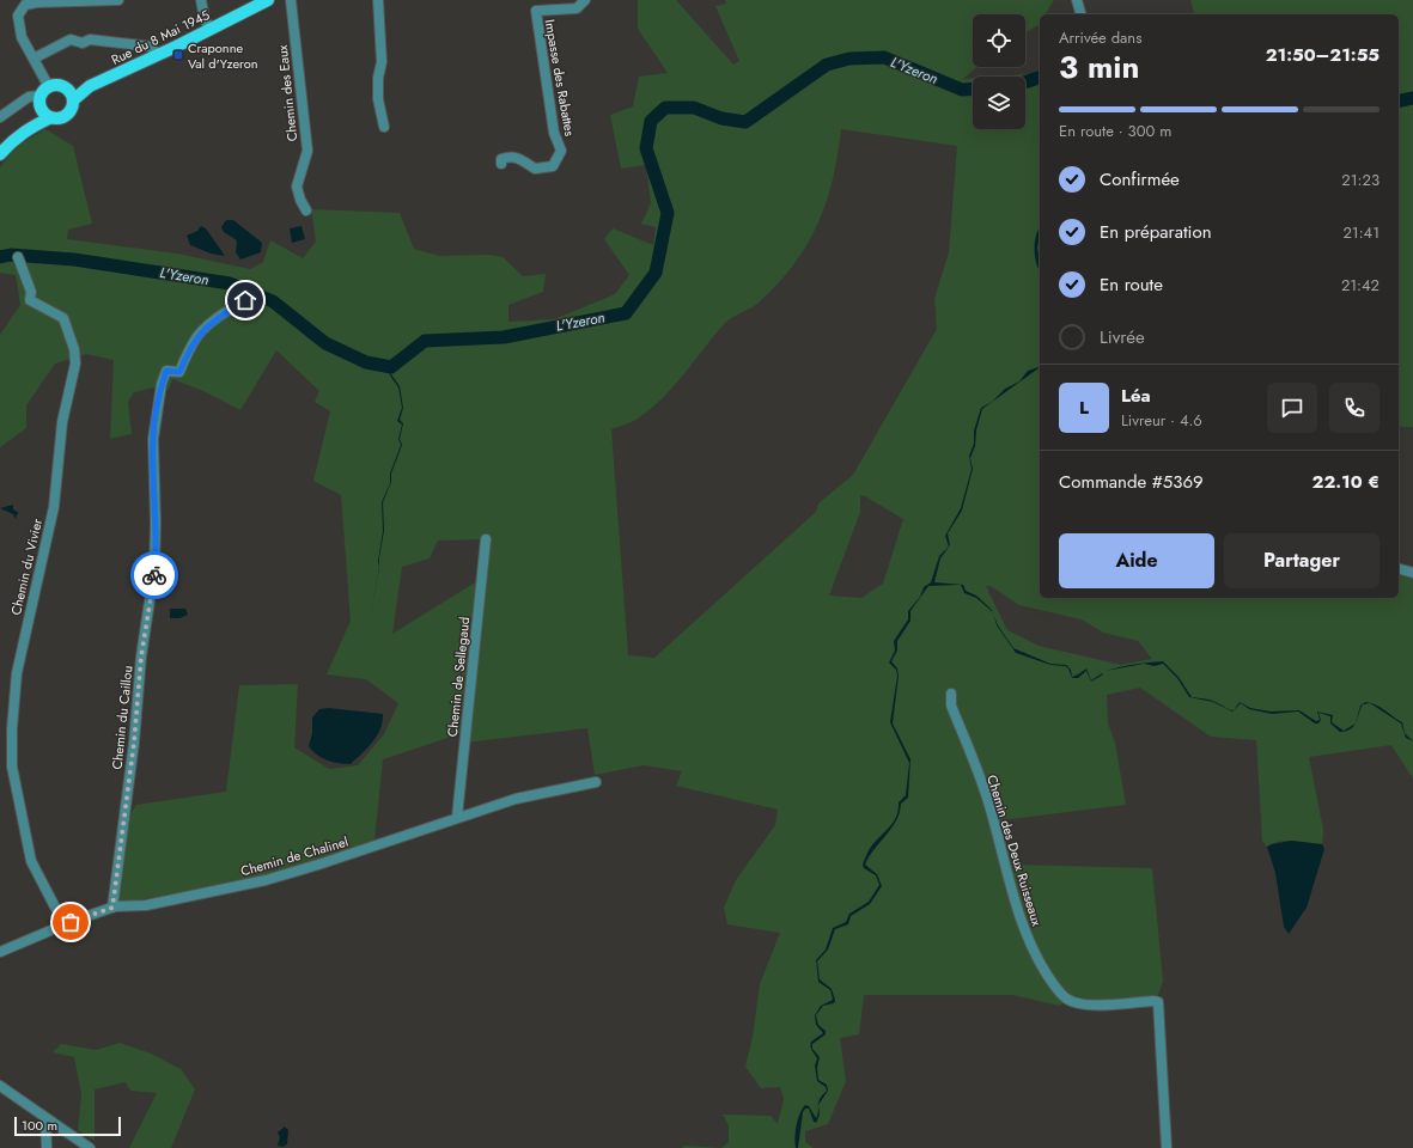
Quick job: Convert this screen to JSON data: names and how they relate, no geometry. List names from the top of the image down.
{
  "streets": {
    "main road": ["Rue du 8 Mai 1945"],
    "street": [
      "Impasse des Rabattes",
      "Chemin des Eaux",
      "Chemin du Vivier",
      "Chemin de Sellegaud",
      "Chemin du Caillou",
      "Chemin des Deux Ruisseaux",
      "Chemin de Chalinel"
    ]
  },
  "crossings": [
    ["Chemin du Vivier", "Chemin de Chalinel"],
    ["Chemin de Sellegaud", "Chemin de Chalinel"],
    ["Chemin du Caillou", "Chemin de Chalinel"]
  ],
  "water": ["L'Yzeron"],
  "places": {
    "transit": ["Craponne Val d'Yzeron"]
  },
  "scale_bar": "100 m",
  "page": {
    "heading": ["3 min", "Arrivée dans", "21:50–21:55"],
    "panel": [
      "Léa",
      "Livreur · 4.6",
      "Commande #5369",
      "22.10 €"
    ],
    "bar": "En route · 300 m",
    "list": [
      ["Confirmée", "21:23"],
      ["En préparation", "21:41"],
      ["En route", "21:42"],
      "Livrée"
    ],
    "round": "L",
    "buttons": ["Aide", "Partager"],
    "scale": "100 m"
  }
}
